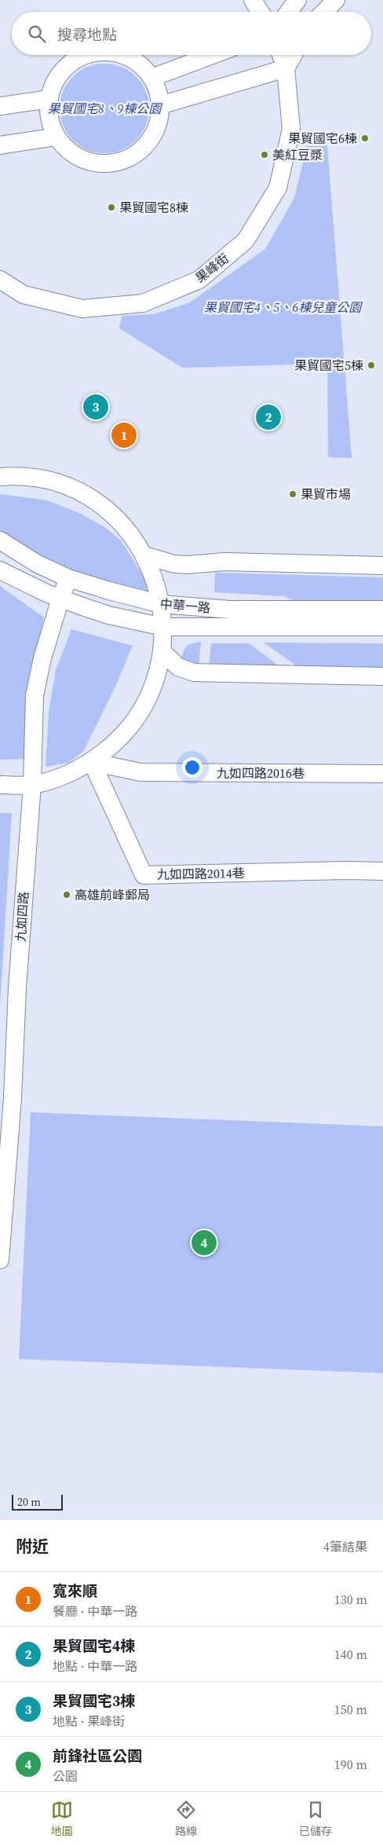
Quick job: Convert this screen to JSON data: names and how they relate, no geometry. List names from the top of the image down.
{
  "streets": {
    "street": [
      "果峰街",
      "中華一路",
      "九如四路2016巷",
      "九如四路2014巷",
      "九如四路"
    ]
  },
  "crossings": [
    ["中華一路", "九如四路"],
    ["九如四路2016巷", "九如四路2014巷"]
  ],
  "parks": ["果貿國宅8、9棟公園", "果貿國宅4、5、6棟兒童公園"],
  "places": [
    "果貿國宅6棟",
    "美紅豆漿",
    "果貿國宅8棟",
    "果貿國宅5棟",
    "果貿市場",
    "高雄前峰郵局"
  ],
  "scale_bar": "20 m",
  "page": {
    "search": "搜尋地點",
    "pins": [
      "3",
      "2",
      "1",
      "4"
    ],
    "scale": "20 m",
    "heading": ["附近", "4筆結果"],
    "list": [
      {
        "mark": "1",
        "name": "寬來順",
        "note": "餐廳 · 中華一路",
        "value": "130 m"
      },
      {
        "mark": "2",
        "name": "果貿國宅4棟",
        "note": "地點 · 中華一路",
        "value": "140 m"
      },
      {
        "mark": "3",
        "name": "果貿國宅3棟",
        "note": "地點 · 果峰街",
        "value": "150 m"
      },
      {
        "mark": "4",
        "name": "前鋒社區公園",
        "note": "公園",
        "value": "190 m"
      }
    ],
    "nav": ["地圖", "路線", "已儲存"]
  }
}
